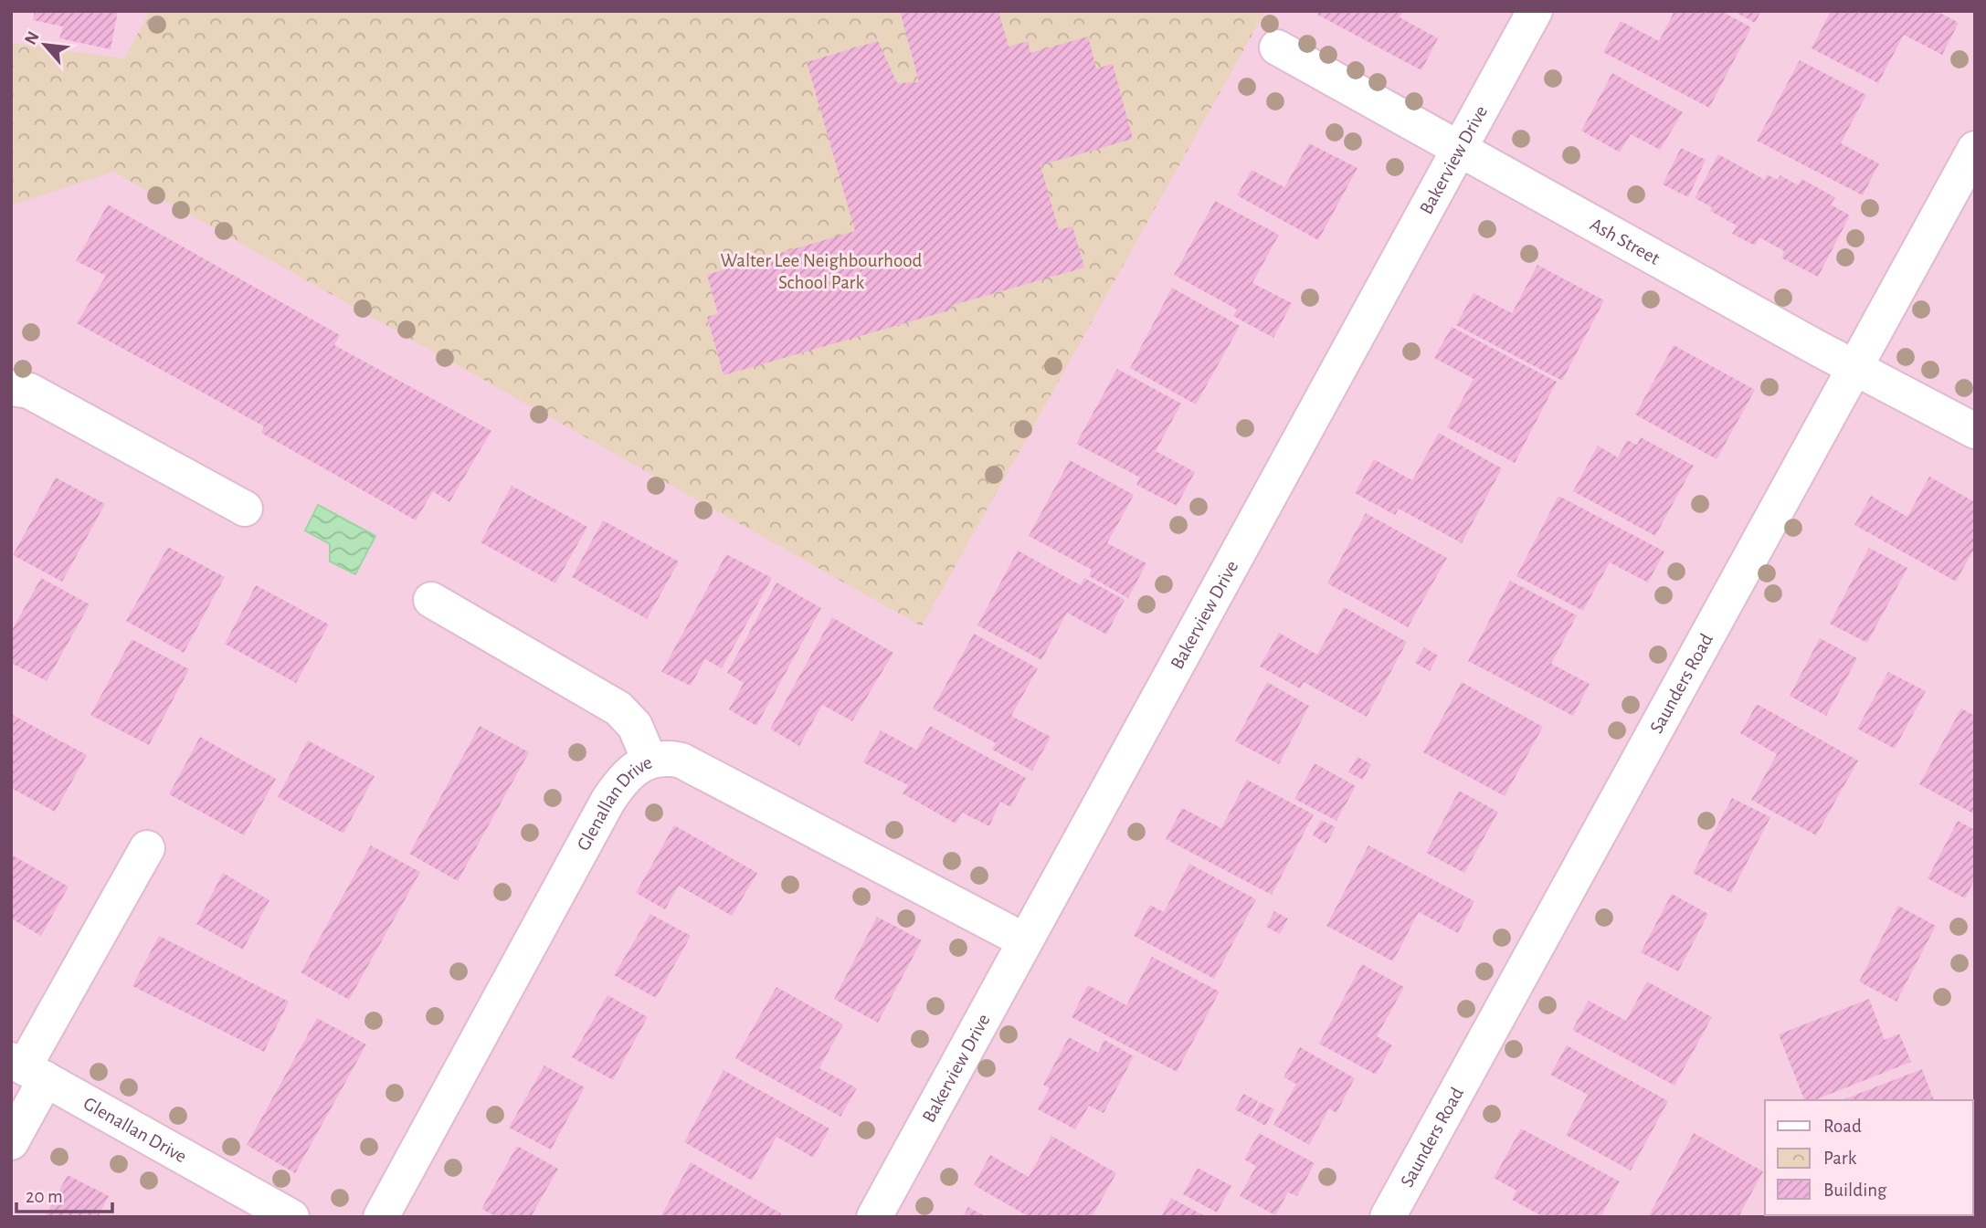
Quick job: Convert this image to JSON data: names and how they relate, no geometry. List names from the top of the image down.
{
  "streets": {
    "street": [
      "Bakerview Drive",
      "Ash Street",
      "Saunders Road",
      "Glenallan Drive"
    ]
  },
  "crossings": [
    ["Bakerview Drive", "Ash Street"],
    ["Bakerview Drive", "Glenallan Drive"],
    ["Ash Street", "Saunders Road"]
  ],
  "parks": ["Walter Lee Neighbourhood School Park"],
  "legend": ["Road", "Park", "Building"],
  "scale_bar": "20 m",
  "north": "top left"
}
